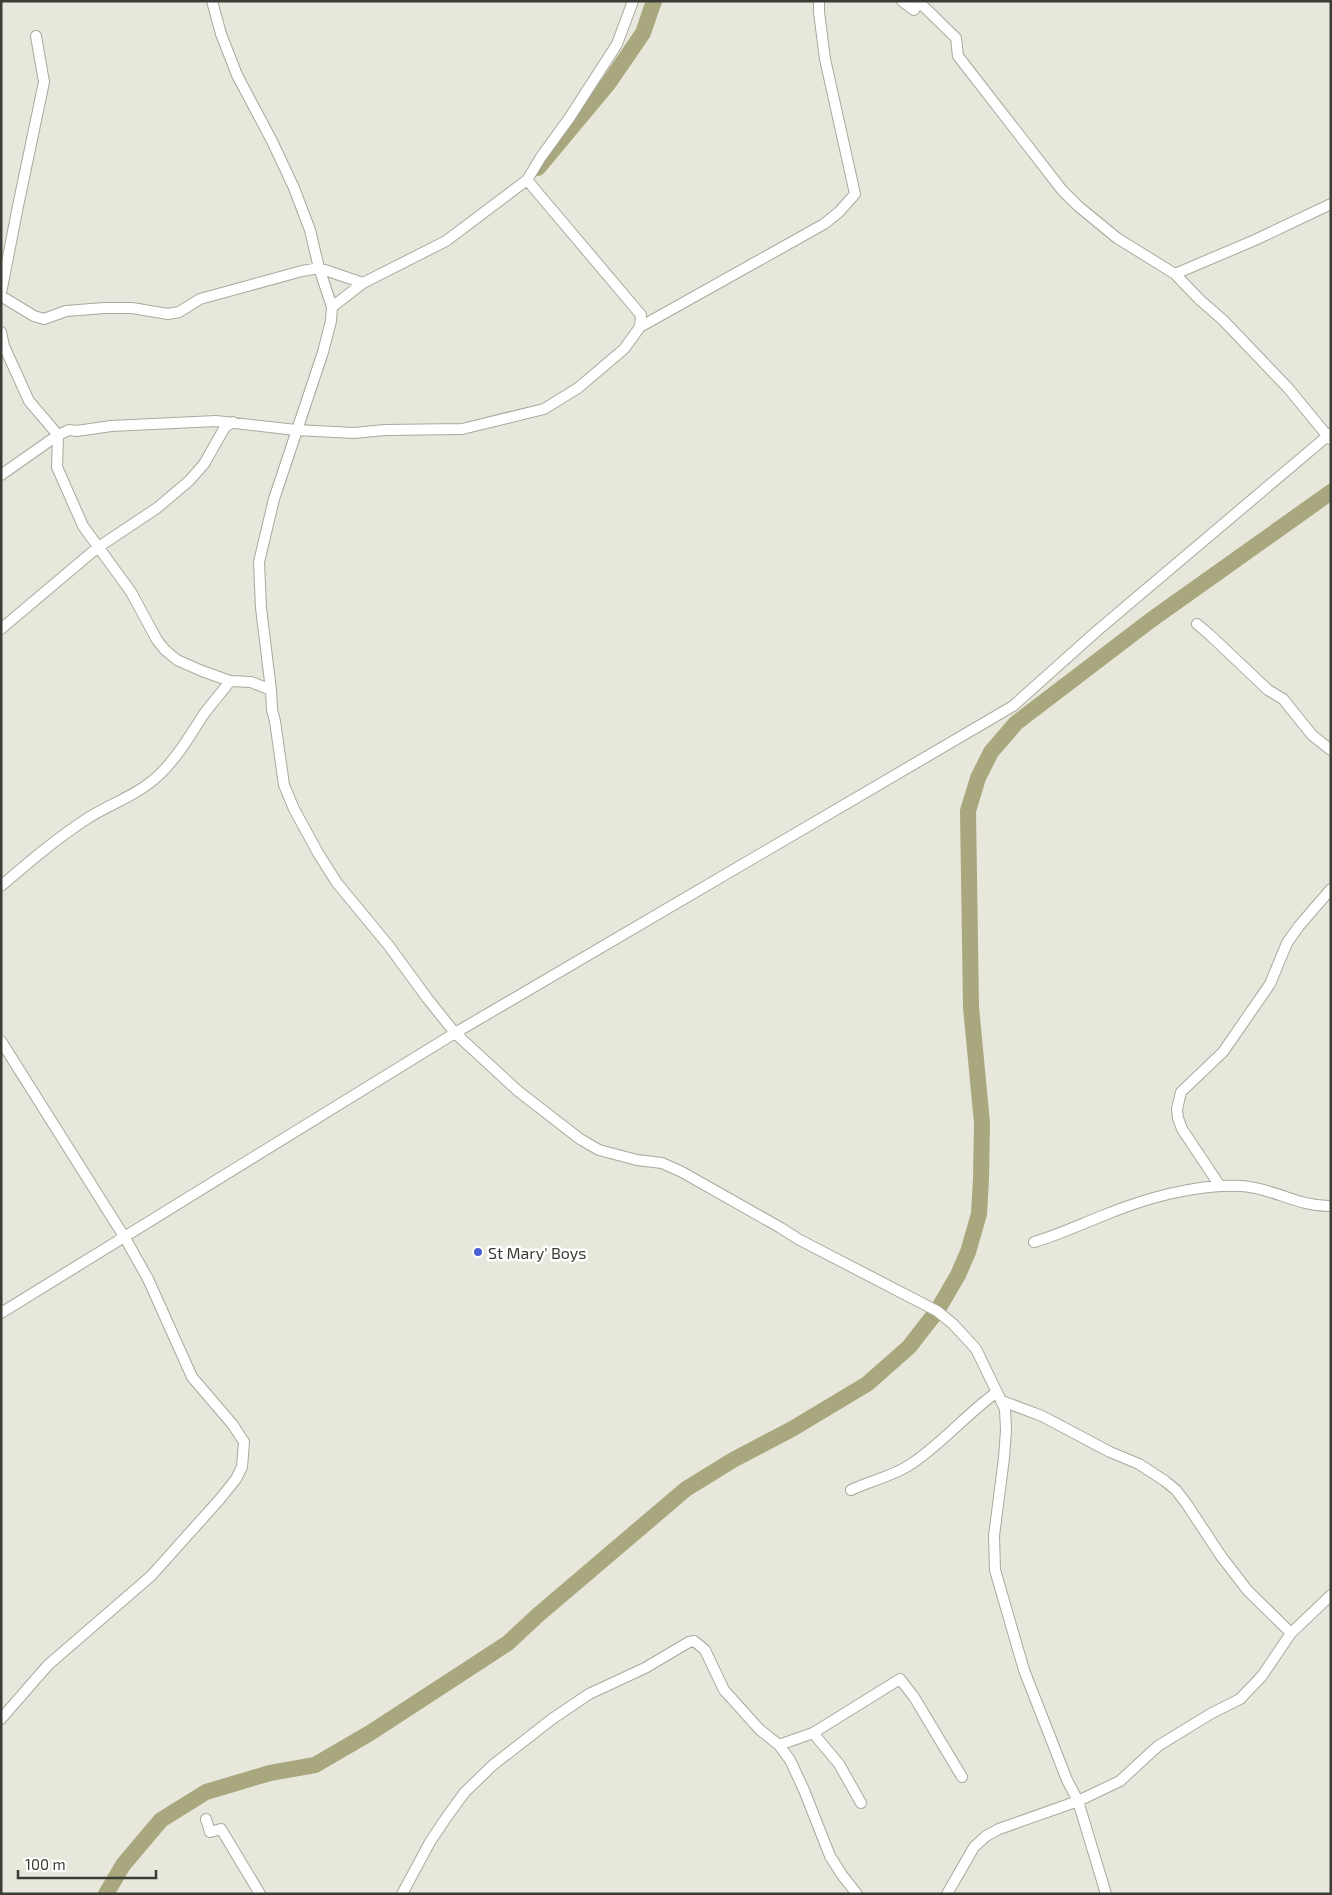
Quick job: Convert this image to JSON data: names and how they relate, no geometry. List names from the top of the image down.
{
  "places": ["St Mary' Boys"],
  "scale_bar": "100 m"
}
